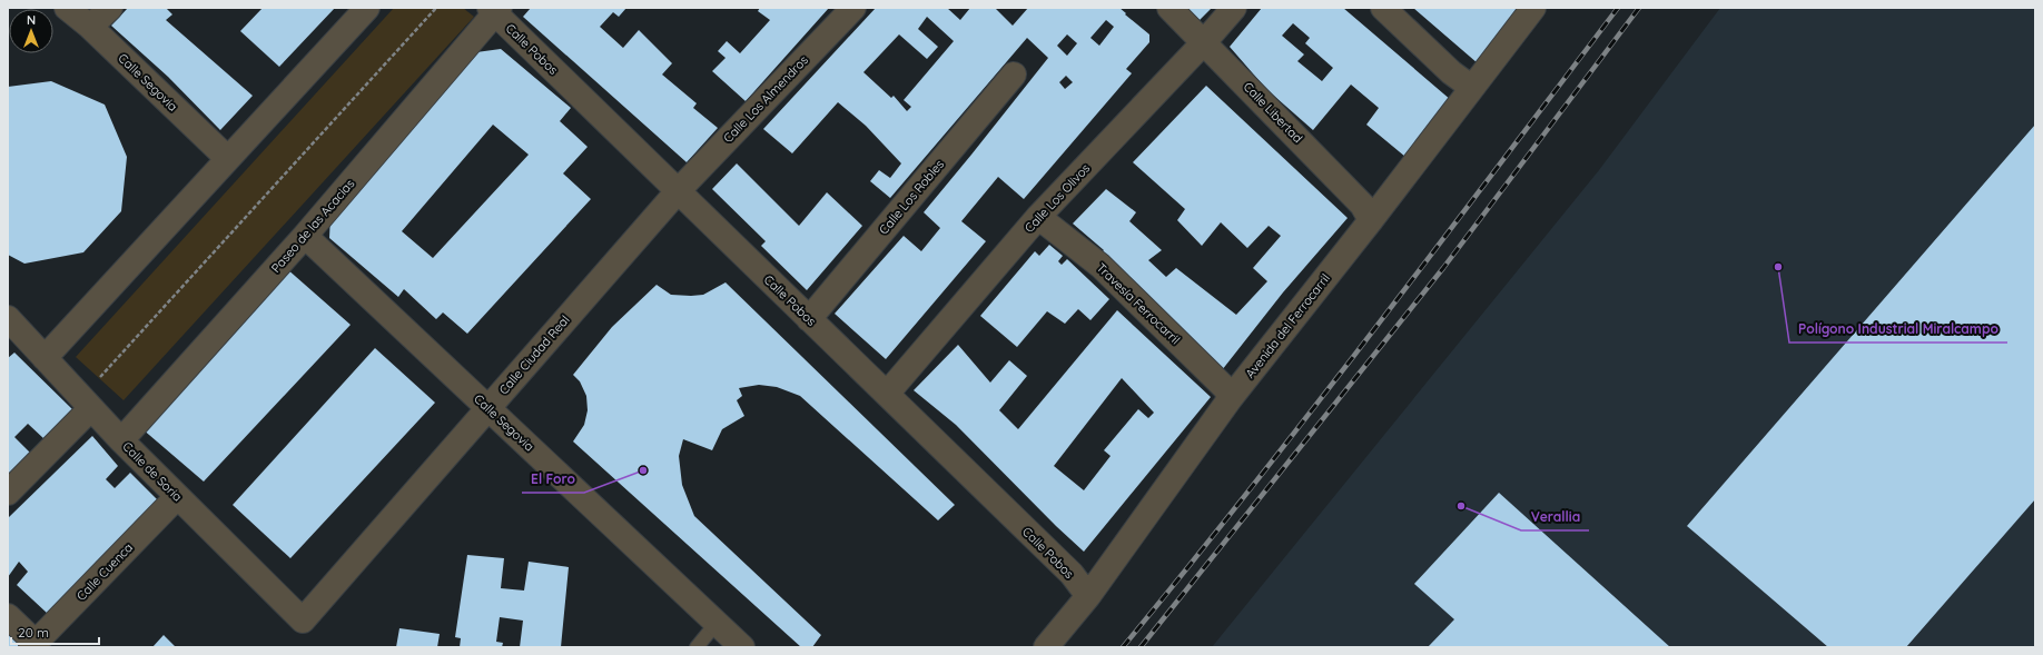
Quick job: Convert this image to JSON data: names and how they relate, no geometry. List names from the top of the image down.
{
  "streets": {
    "street": [
      "Calle Pobos",
      "Calle Segovia",
      "Calle Los Almendros",
      "Calle Libertad",
      "Calle Los Robles",
      "Calle Los Olivos",
      "Paseo de las Acacias",
      "Travesía Ferrocarril",
      "Avenida del Ferrocarril",
      "Calle Ciudad Real",
      "Calle de Soria",
      "Calle Cuenca"
    ]
  },
  "crossings": [
    ["Calle Pobos", "Calle Los Almendros"],
    ["Calle Pobos", "Calle Los Robles"],
    ["Calle Pobos", "Calle Los Olivos"],
    ["Calle Pobos", "Paseo de las Acacias"],
    ["Calle Pobos", "Avenida del Ferrocarril"],
    ["Calle Pobos", "Calle Ciudad Real"],
    ["Calle Segovia", "Paseo de las Acacias"],
    ["Calle Segovia", "Calle Ciudad Real"],
    ["Calle Los Almendros", "Calle Ciudad Real"],
    ["Calle Libertad", "Calle Los Olivos"],
    ["Calle Libertad", "Avenida del Ferrocarril"],
    ["Calle Los Olivos", "Travesía Ferrocarril"],
    ["Paseo de las Acacias", "Calle de Soria"],
    ["Travesía Ferrocarril", "Avenida del Ferrocarril"],
    ["Calle Ciudad Real", "Calle de Soria"],
    ["Calle de Soria", "Calle Cuenca"]
  ],
  "places": ["Polígono Industrial Miralcampo", "El Foro", "Verallia"],
  "scale_bar": "20 m",
  "north": "top"
}
